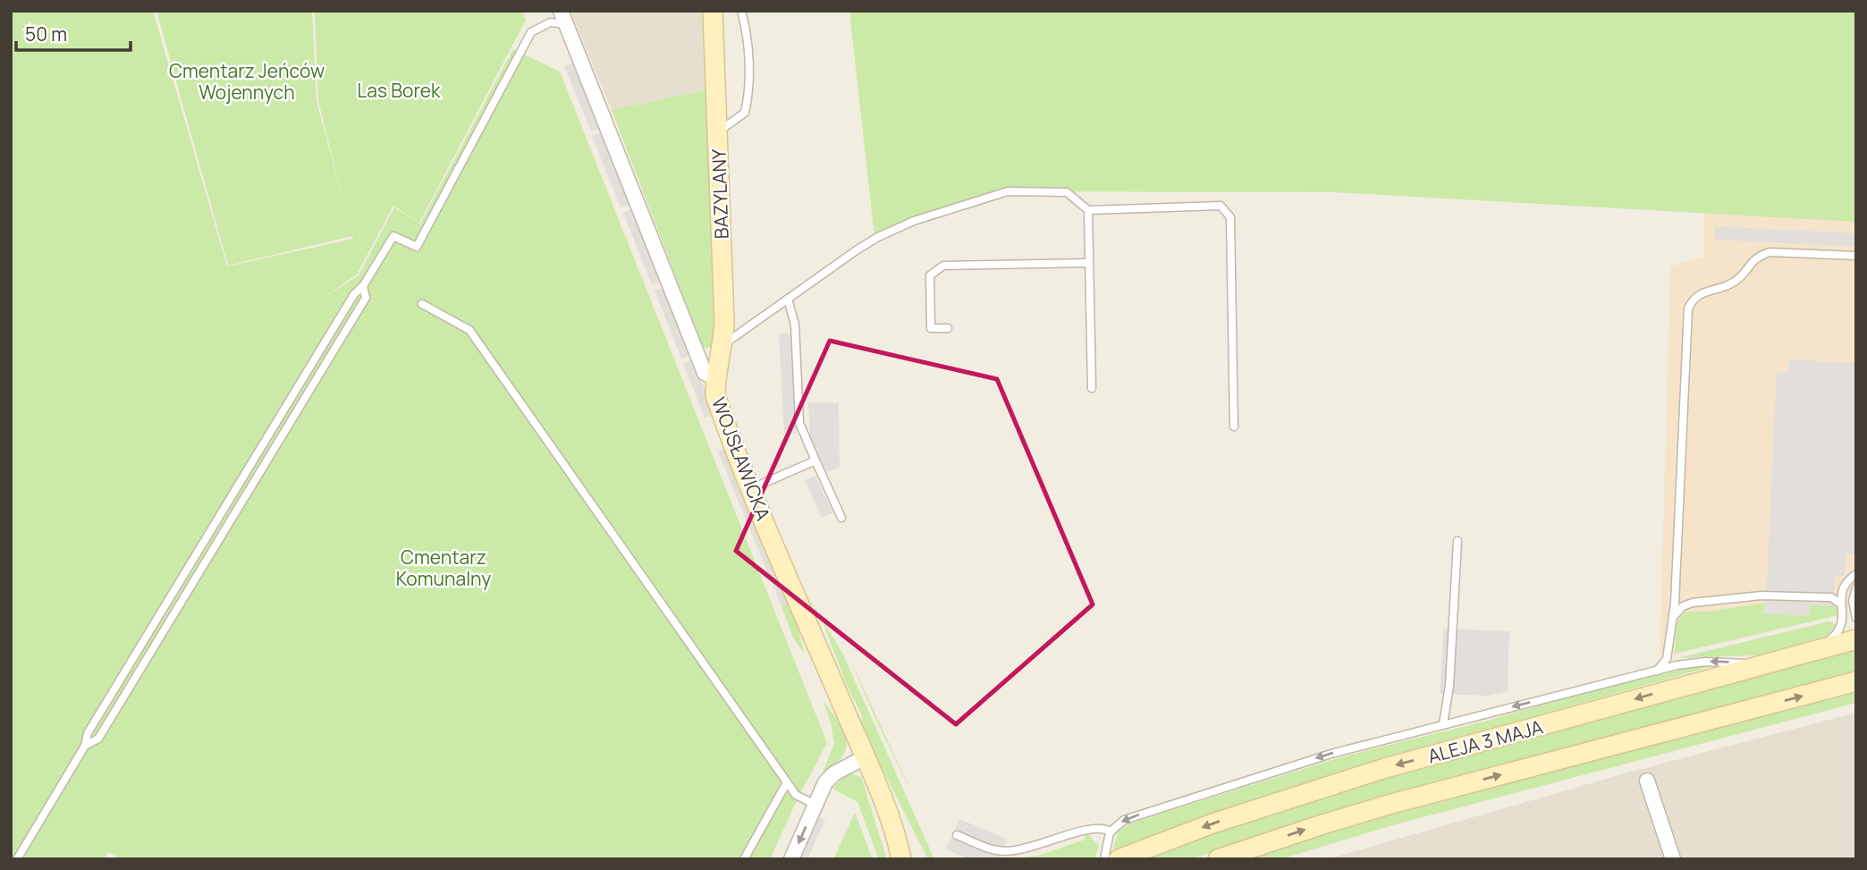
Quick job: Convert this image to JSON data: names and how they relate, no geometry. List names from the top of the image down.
{
  "streets": {
    "street": ["BAZYLANY", "WOJSŁAWICKA", "ALEJA 3 MAJA"]
  },
  "crossings": [
    ["BAZYLANY", "WOJSŁAWICKA"]
  ],
  "parks": ["Cmentarz Jeńców Wojennych", "Las Borek", "Cmentarz Komunalny"],
  "scale_bar": "50 m"
}
